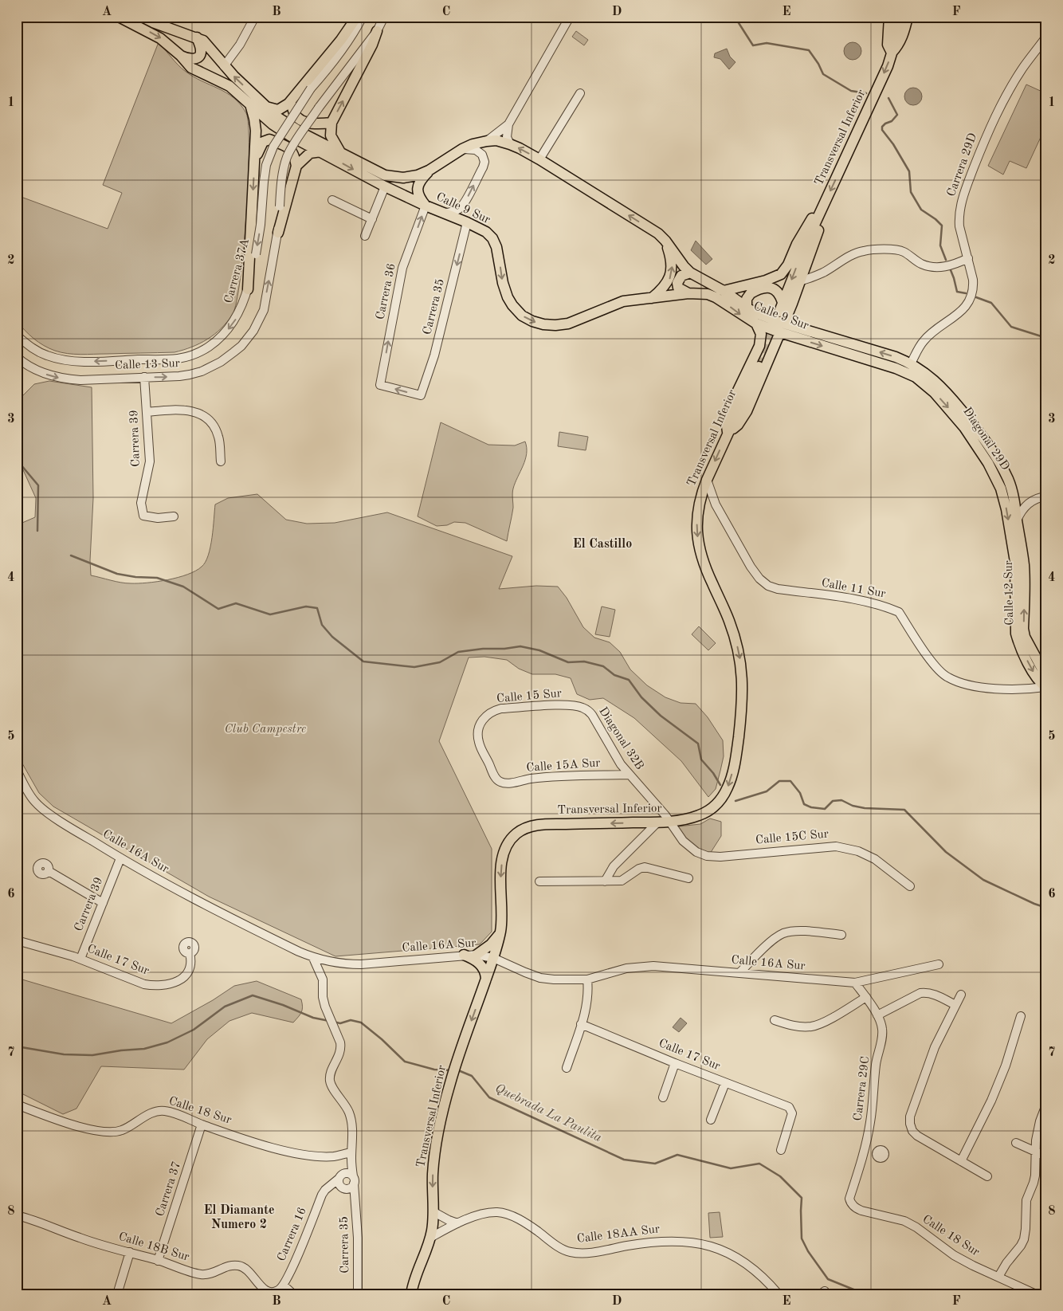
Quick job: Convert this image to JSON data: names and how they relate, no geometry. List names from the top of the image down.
{
  "streets": {
    "main road": [
      "Transversal Inferior",
      "Calle 9 Sur",
      "Diagonal 29D",
      "Calle 12 Sur"
    ],
    "street": [
      "Carrera 29D",
      "Carrera 37A",
      "Carrera 36",
      "Carrera 35",
      "Calle 13 Sur",
      "Carrera 39",
      "Calle 11 Sur",
      "Calle 15 Sur",
      "Diagonal 32B",
      "Calle 15A Sur",
      "Calle 15C Sur",
      "Calle 16A Sur",
      "Calle 17 Sur",
      "Carrera 29C",
      "Calle 18 Sur",
      "Carrera 37",
      "Carrera 16",
      "Calle 18AA Sur",
      "Calle 18B Sur"
    ]
  },
  "crossings": [
    ["Transversal Inferior", "Calle 9 Sur"],
    ["Transversal Inferior", "Calle 11 Sur"],
    ["Transversal Inferior", "Diagonal 32B"],
    ["Transversal Inferior", "Calle 15C Sur"],
    ["Transversal Inferior", "Calle 16A Sur"],
    ["Transversal Inferior", "Calle 18AA Sur"],
    ["Carrera 29D", "Calle 9 Sur"],
    ["Calle 9 Sur", "Carrera 36"],
    ["Calle 9 Sur", "Carrera 35"],
    ["Calle 9 Sur", "Diagonal 29D"],
    ["Carrera 36", "Carrera 35"],
    ["Carrera 35", "Calle 16A Sur"],
    ["Carrera 35", "Calle 18 Sur"],
    ["Carrera 35", "Carrera 16"],
    ["Calle 13 Sur", "Carrera 39"],
    ["Carrera 39", "Calle 16A Sur"],
    ["Carrera 39", "Calle 17 Sur"],
    ["Diagonal 29D", "Calle 12 Sur"],
    ["Calle 11 Sur", "Calle 12 Sur"],
    ["Calle 15 Sur", "Diagonal 32B"],
    ["Calle 15 Sur", "Calle 15A Sur"],
    ["Diagonal 32B", "Calle 15A Sur"],
    ["Diagonal 32B", "Calle 15C Sur"],
    ["Calle 16A Sur", "Carrera 29C"],
    ["Carrera 29C", "Calle 18 Sur"],
    ["Calle 18 Sur", "Carrera 37"],
    ["Carrera 37", "Calle 18B Sur"],
    ["Carrera 16", "Calle 18B Sur"]
  ],
  "one_way": ["Transversal Inferior", "Carrera 36", "Calle 13 Sur"],
  "districts": ["El Castillo", "El Diamante Numero 2"],
  "water": ["Quebrada La Paulita"],
  "parks": ["Club Campestre"],
  "grid": {
    "columns": [
      "A",
      "B",
      "C",
      "D",
      "E",
      "F"
    ],
    "rows": [
      "1",
      "2",
      "3",
      "4",
      "5",
      "6",
      "7",
      "8"
    ]
  }
}
